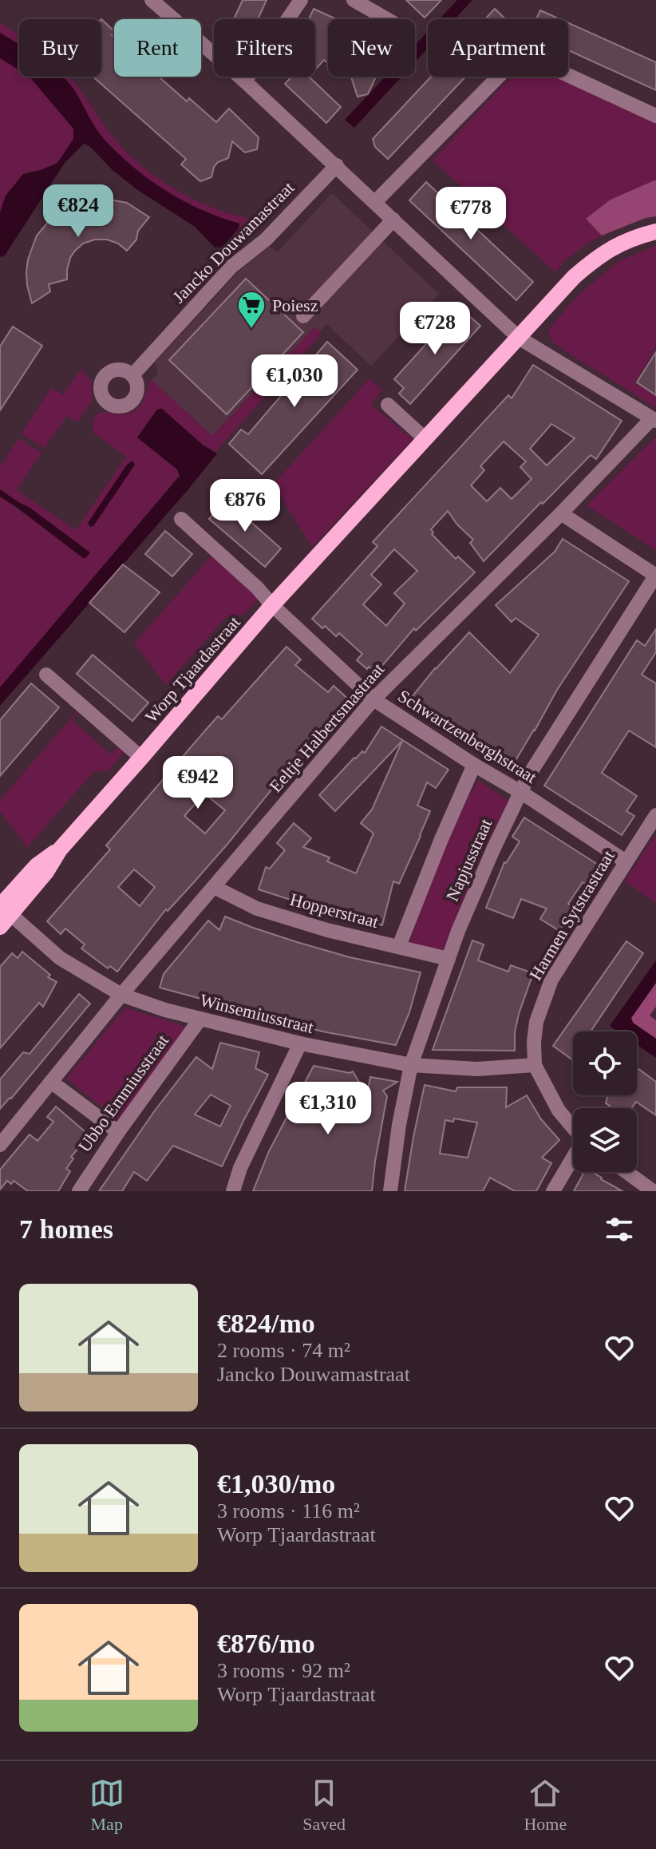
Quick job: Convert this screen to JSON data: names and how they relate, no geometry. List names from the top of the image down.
{
  "streets": {
    "main road": ["Worp Tjaardastraat"],
    "street": [
      "Jancko Douwamastraat",
      "Eeltje Halbertsmastraat",
      "Schwartzenberghstraat",
      "Napjusstraat",
      "Hopperstraat",
      "Harmen Sytstrastraat",
      "Winsemiusstraat",
      "Ubbo Emmiusstraat"
    ]
  },
  "crossings": [
    ["Worp Tjaardastraat", "Schwartzenberghstraat"],
    ["Worp Tjaardastraat", "Winsemiusstraat"],
    ["Eeltje Halbertsmastraat", "Schwartzenberghstraat"],
    ["Eeltje Halbertsmastraat", "Hopperstraat"],
    ["Eeltje Halbertsmastraat", "Winsemiusstraat"],
    ["Schwartzenberghstraat", "Napjusstraat"],
    ["Schwartzenberghstraat", "Harmen Sytstrastraat"],
    ["Napjusstraat", "Hopperstraat"],
    ["Napjusstraat", "Winsemiusstraat"],
    ["Harmen Sytstrastraat", "Winsemiusstraat"],
    ["Winsemiusstraat", "Ubbo Emmiusstraat"]
  ],
  "places": {
    "supermarket": ["Poiesz"]
  },
  "page": {
    "chip": [
      "Buy",
      "Rent",
      "Filters",
      "New",
      "Apartment"
    ],
    "price": [
      "€824",
      "€778",
      "€728",
      "€1,030",
      "€876",
      "€942",
      "€1,310"
    ],
    "heading": "7 homes",
    "list": [
      {
        "name": "€824/mo",
        "note": "2 rooms · 74 m² · Jancko Douwamastraat"
      },
      {
        "name": "€1,030/mo",
        "note": "3 rooms · 116 m² · Worp Tjaardastraat"
      },
      {
        "name": "€876/mo",
        "note": "3 rooms · 92 m² · Worp Tjaardastraat"
      }
    ],
    "tabs": ["Map", "Saved", "Home"]
  }
}
